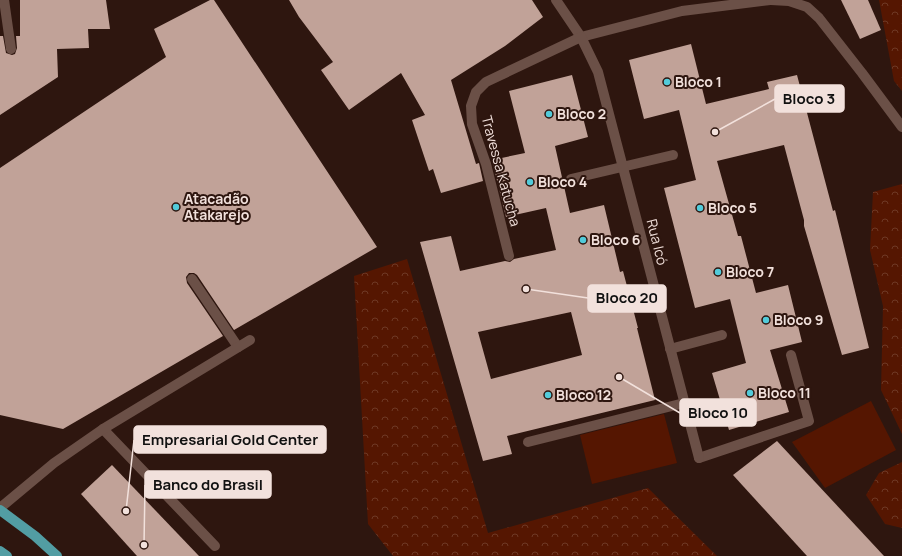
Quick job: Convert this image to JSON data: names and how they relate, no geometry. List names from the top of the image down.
{
  "streets": {
    "street": ["Travessa Katucha", "Rua Icó"]
  },
  "crossings": [
    ["Travessa Katucha", "Rua Icó"]
  ],
  "places": [
    "Bloco 1",
    "Bloco 2",
    "Bloco 3",
    "Bloco 4",
    "Atacadão Atakarejo",
    "Bloco 5",
    "Bloco 6",
    "Bloco 7",
    "Bloco 20",
    "Bloco 9",
    "Bloco 10",
    "Bloco 11",
    "Bloco 12",
    "Empresarial Gold Center",
    "Banco do Brasil"
  ]
}
